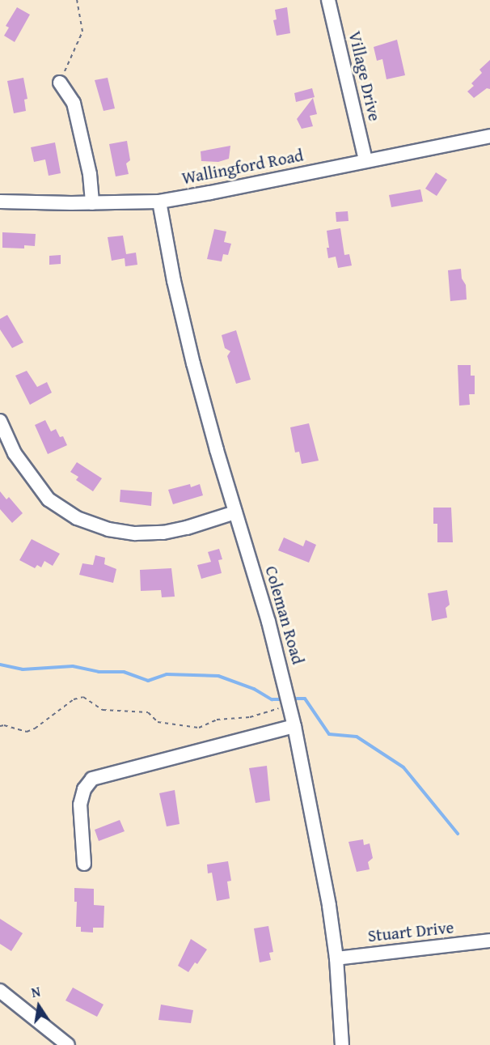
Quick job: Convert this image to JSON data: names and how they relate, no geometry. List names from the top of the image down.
{
  "streets": {
    "street": [
      "Village Drive",
      "Wallingford Road",
      "Coleman Road",
      "Stuart Drive"
    ]
  },
  "crossings": [
    ["Village Drive", "Wallingford Road"],
    ["Wallingford Road", "Coleman Road"],
    ["Coleman Road", "Stuart Drive"]
  ],
  "north": "top"
}
